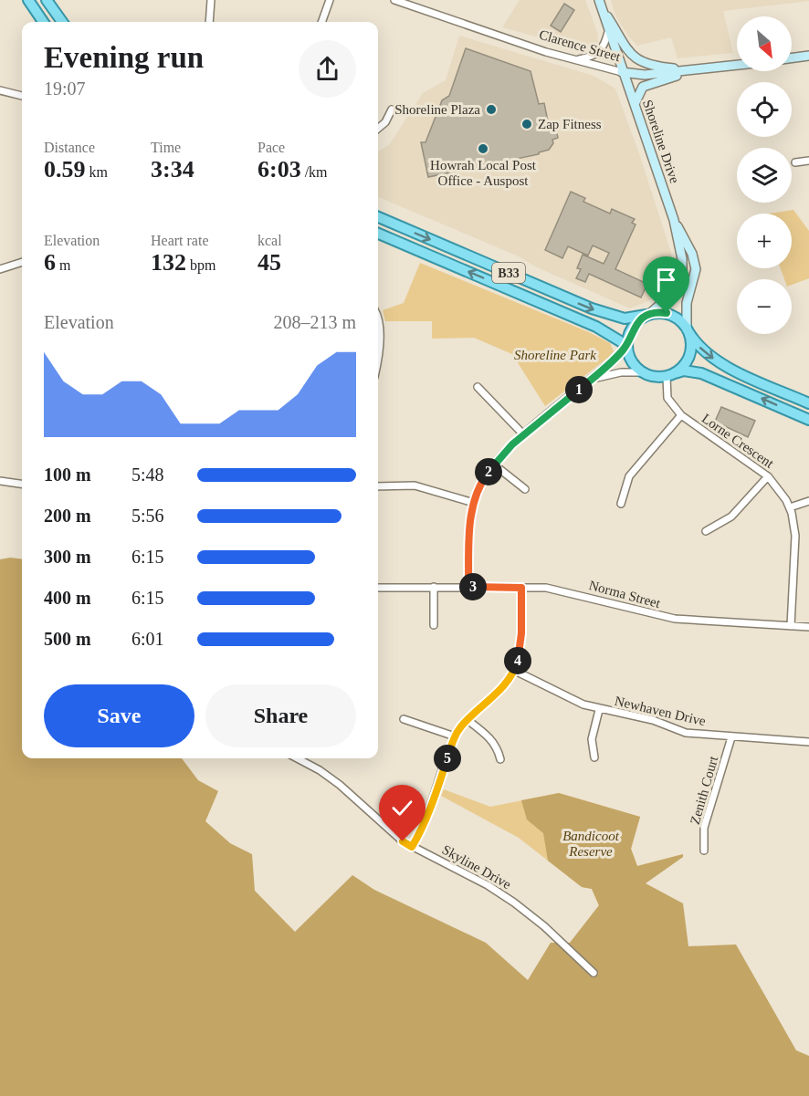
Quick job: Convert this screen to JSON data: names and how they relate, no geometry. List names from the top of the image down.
{
  "streets": {
    "main road": ["Clarence Street", "Shoreline Drive", "B33"],
    "street": [
      "Lorne Crescent",
      "Norma Street",
      "Newhaven Drive",
      "Zenith Court",
      "Skyline Drive"
    ]
  },
  "crossings": [
    ["Clarence Street", "Shoreline Drive"],
    ["Shoreline Drive", "B33"],
    ["Shoreline Drive", "Lorne Crescent"],
    ["B33", "Lorne Crescent"],
    ["Lorne Crescent", "Norma Street"],
    ["Newhaven Drive", "Zenith Court"]
  ],
  "parks": ["Shoreline Park", "Bandicoot Reserve"],
  "places": ["Shoreline Plaza", "Zap Fitness", "Howrah Local Post Office - Auspost"],
  "north": "bottom right",
  "page": {
    "map_buttons": ["+", "−"],
    "heading": ["Evening run", "19:07"],
    "stats": [
      ["Distance", "0.59 km"],
      ["Time", "3:34"],
      ["Pace", "6:03 /km"],
      ["Elevation", "6 m"],
      ["Heart rate", "132 bpm"],
      ["kcal", "45"]
    ],
    "chart": ["Elevation", "208–213 m"],
    "pins": [
      "1",
      "2",
      "3",
      "4",
      "5"
    ],
    "list": [
      {
        "name": "100 m",
        "note": "5:48"
      },
      {
        "name": "200 m",
        "note": "5:56"
      },
      {
        "name": "300 m",
        "note": "6:15"
      },
      {
        "name": "400 m",
        "note": "6:15"
      },
      {
        "name": "500 m",
        "note": "6:01"
      }
    ],
    "buttons": ["Save", "Share"]
  }
}
